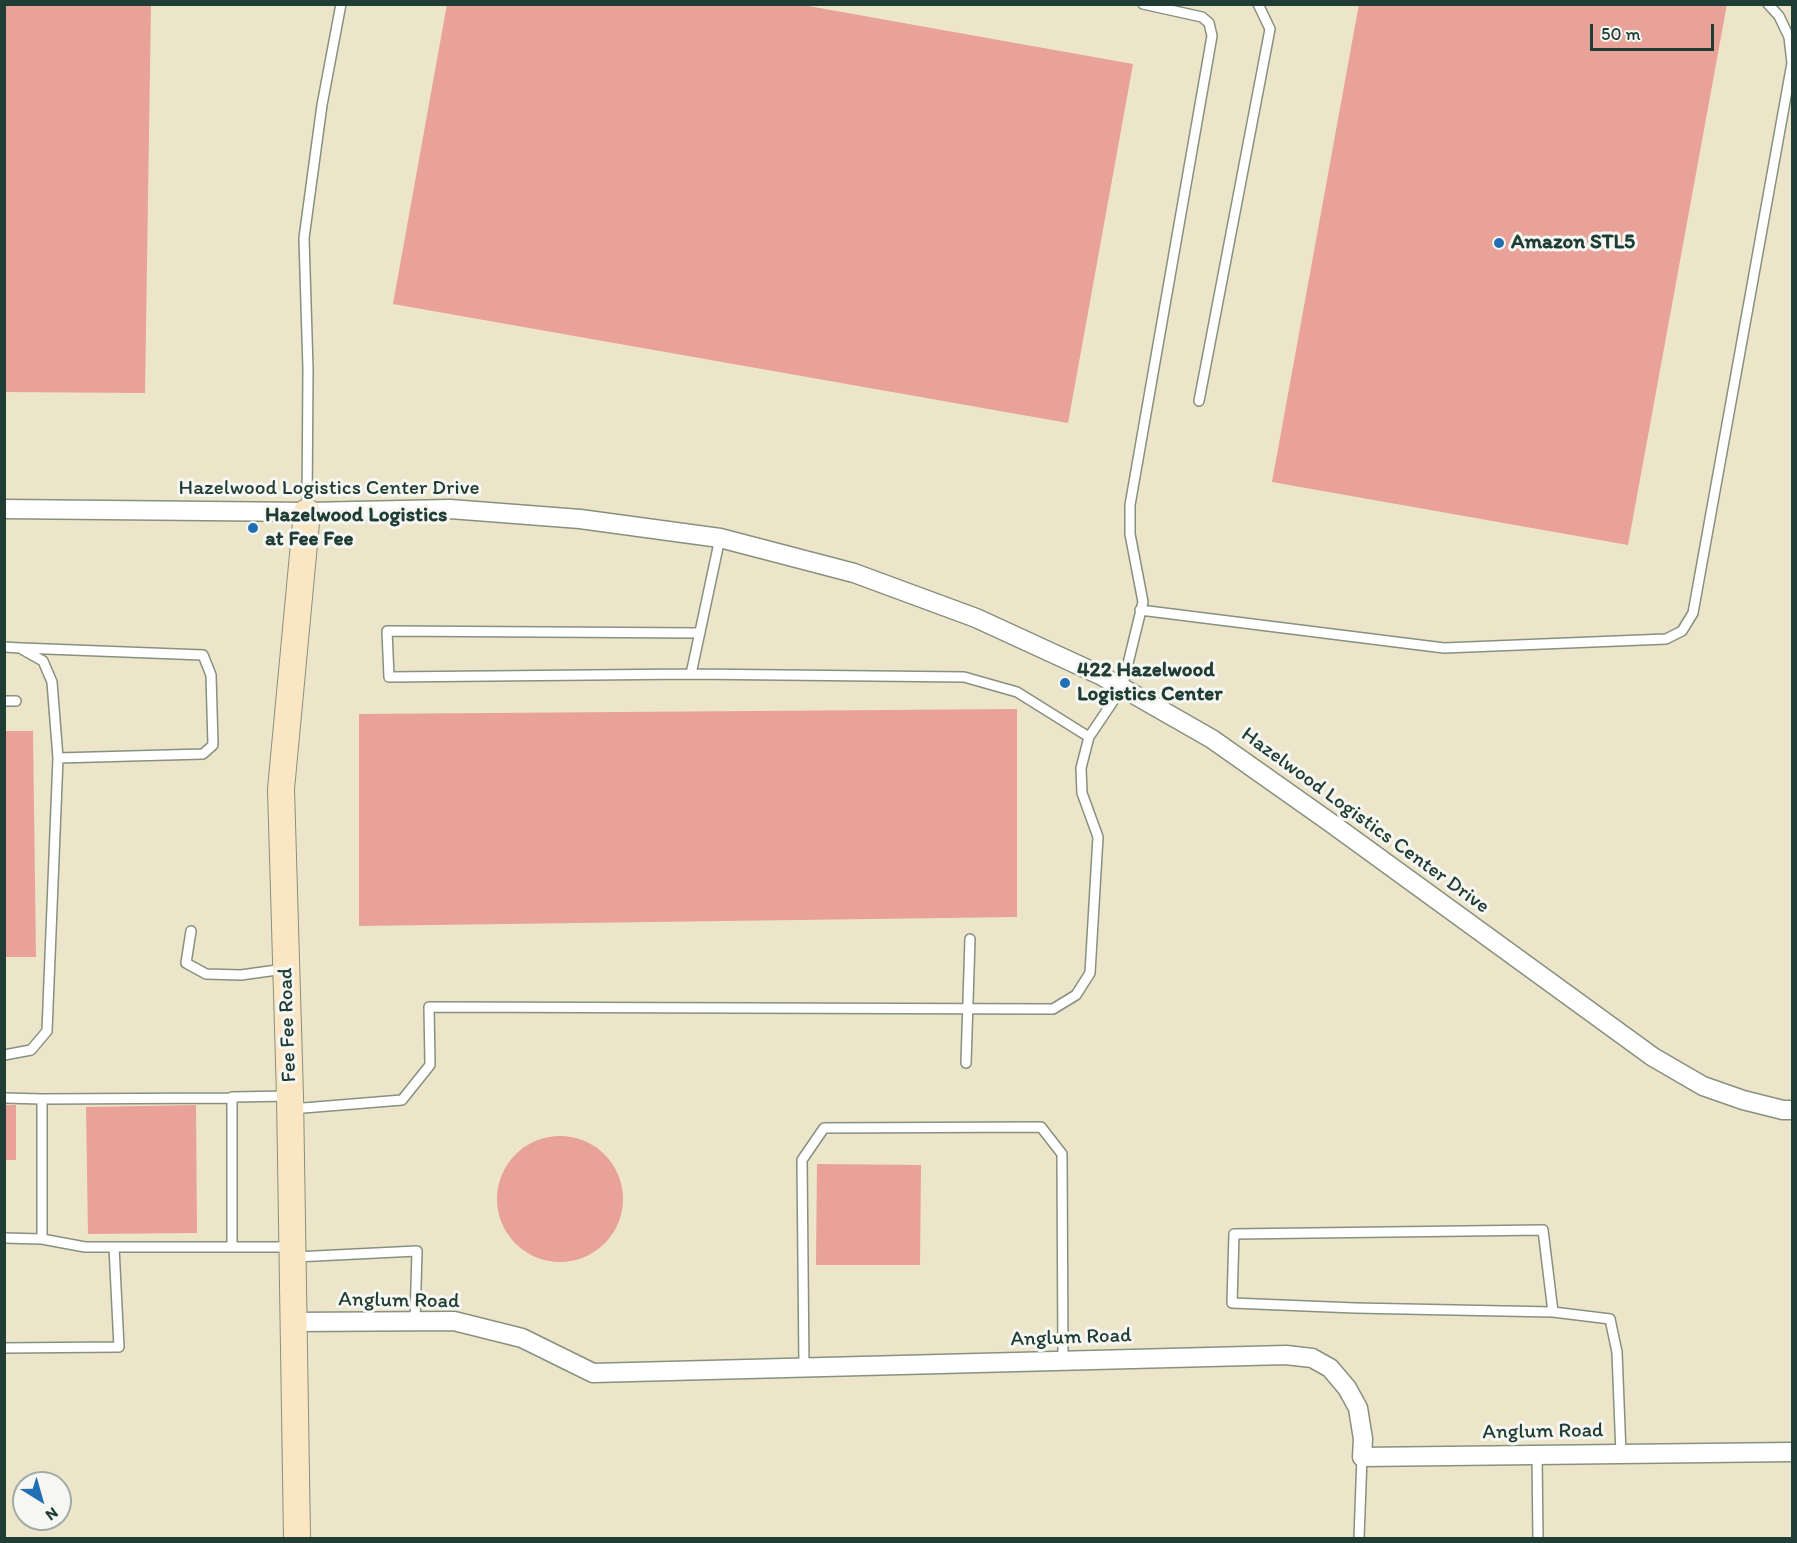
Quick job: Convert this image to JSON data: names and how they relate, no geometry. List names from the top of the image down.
{
  "streets": {
    "street": ["Hazelwood Logistics Center Drive", "Fee Fee Road", "Anglum Road"]
  },
  "crossings": [
    ["Hazelwood Logistics Center Drive", "Fee Fee Road"],
    ["Fee Fee Road", "Anglum Road"]
  ],
  "places": ["Amazon STL5", "Hazelwood Logistics at Fee Fee", "422 Hazelwood Logistics Center"],
  "scale_bar": "50 m",
  "north": "bottom right"
}
